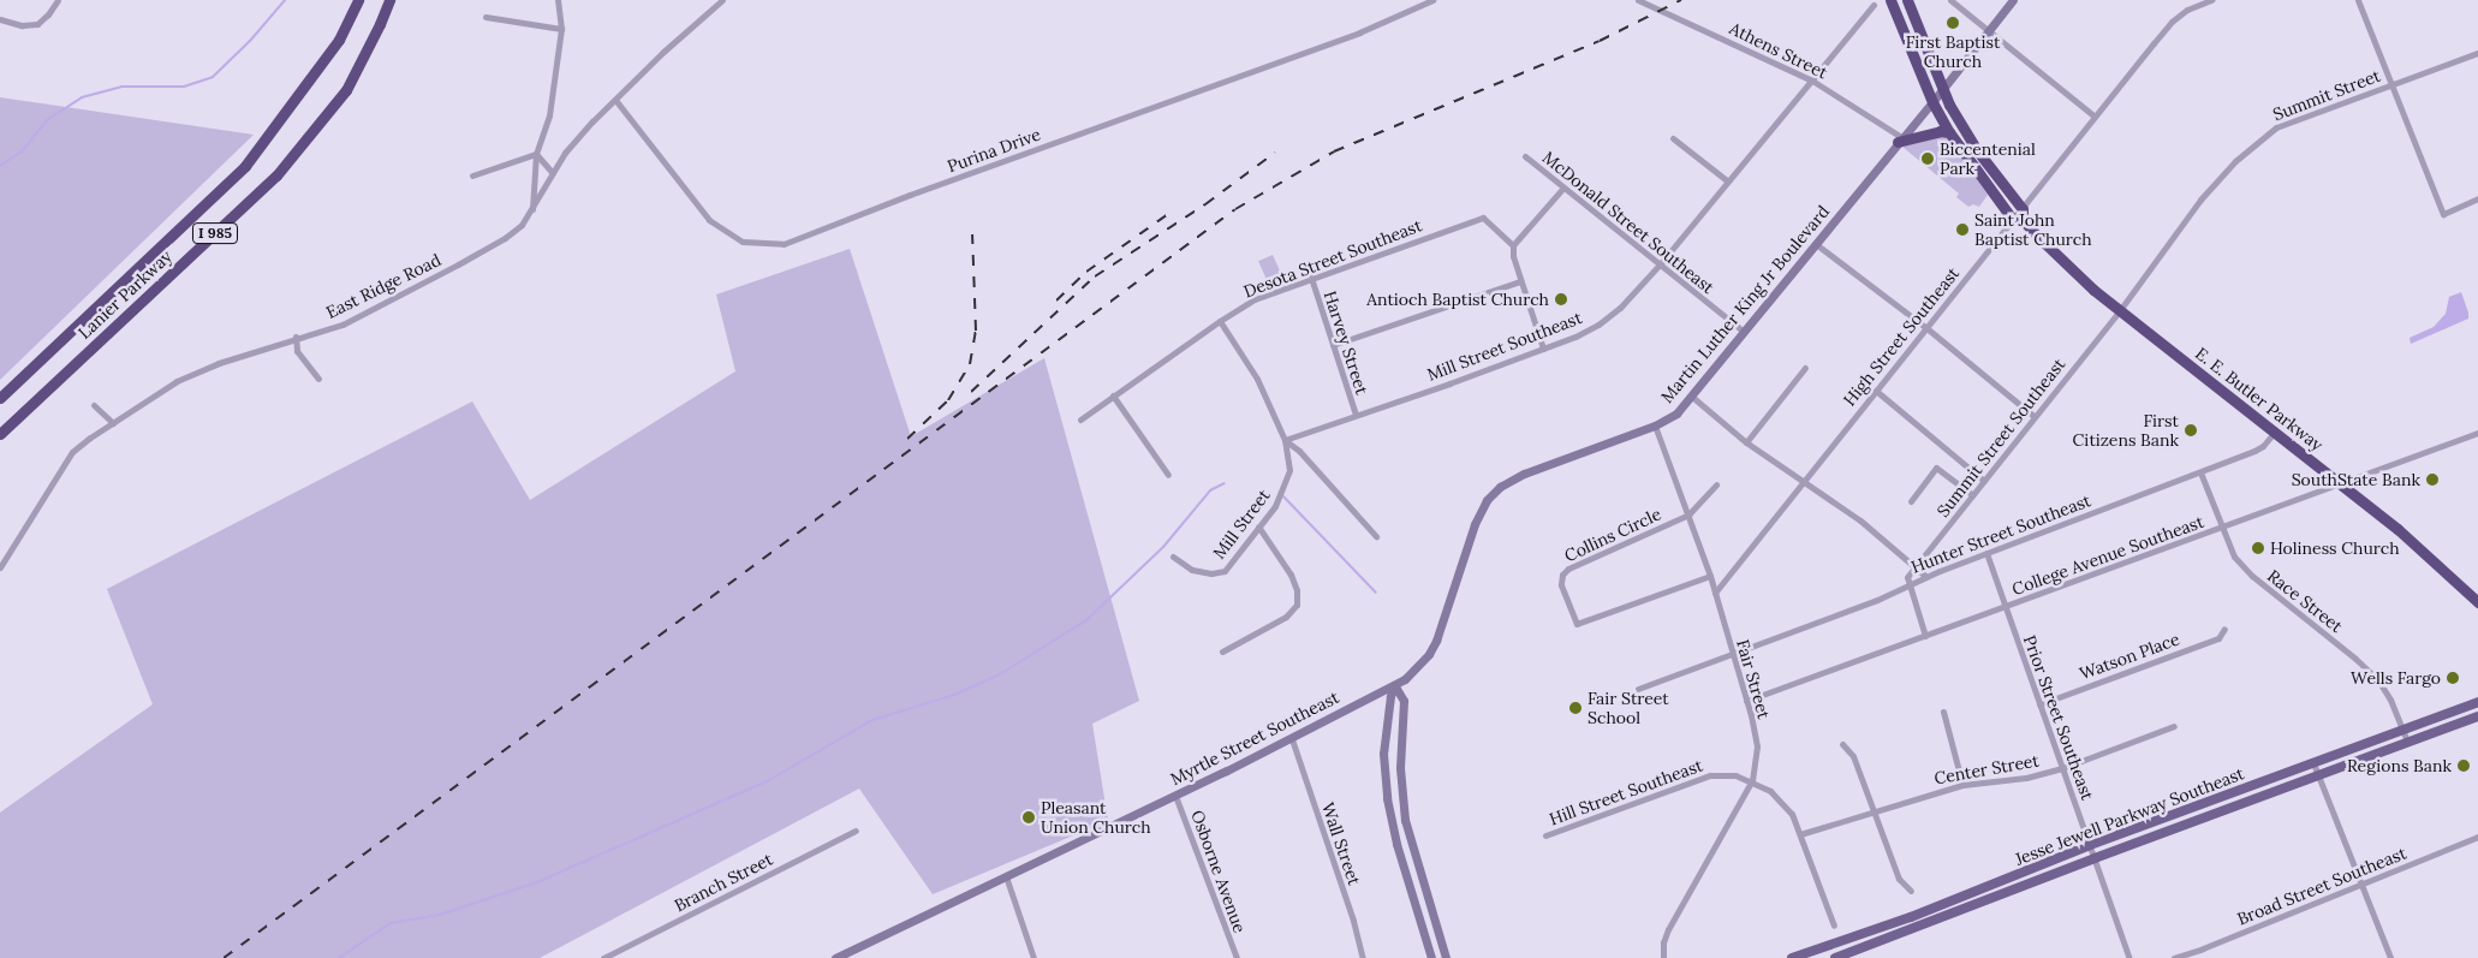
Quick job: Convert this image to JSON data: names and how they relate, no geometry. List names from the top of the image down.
{
  "streets": {
    "highway": ["I 985", "Lanier Parkway", "E. E. Butler Parkway"],
    "main road": ["Martin Luther King Jr Boulevard", "Myrtle Street Southeast", "Jesse Jewell Parkway Southeast"],
    "street": [
      "Athens Street",
      "Summit Street",
      "Purina Drive",
      "McDonald Street Southeast",
      "Desota Street Southeast",
      "East Ridge Road",
      "High Street Southeast",
      "Harvey Street",
      "Mill Street Southeast",
      "Summit Street Southeast",
      "Mill Street",
      "Hunter Street Southeast",
      "Collins Circle",
      "College Avenue Southeast",
      "Race Street",
      "Watson Place",
      "Fair Street",
      "Prior Street Southeast",
      "Center Street",
      "Hill Street Southeast",
      "Wall Street",
      "Osborne Avenue",
      "Branch Street",
      "Broad Street Southeast"
    ]
  },
  "crossings": [
    ["Athens Street", "Martin Luther King Jr Boulevard"],
    ["Athens Street", "Mill Street Southeast"],
    ["Summit Street", "E. E. Butler Parkway"],
    ["Summit Street", "Summit Street Southeast"],
    ["Purina Drive", "East Ridge Road"],
    ["McDonald Street Southeast", "Martin Luther King Jr Boulevard"],
    ["McDonald Street Southeast", "Mill Street Southeast"],
    ["Desota Street Southeast", "Harvey Street"],
    ["Martin Luther King Jr Boulevard", "E. E. Butler Parkway"],
    ["Martin Luther King Jr Boulevard", "Fair Street"],
    ["Martin Luther King Jr Boulevard", "Myrtle Street Southeast"],
    ["High Street Southeast", "E. E. Butler Parkway"],
    ["High Street Southeast", "Fair Street"],
    ["Harvey Street", "Mill Street Southeast"],
    ["Mill Street Southeast", "Mill Street"],
    ["E. E. Butler Parkway", "Summit Street Southeast"],
    ["E. E. Butler Parkway", "Hunter Street Southeast"],
    ["E. E. Butler Parkway", "College Avenue Southeast"],
    ["Summit Street Southeast", "Hunter Street Southeast"],
    ["Hunter Street Southeast", "Race Street"],
    ["Hunter Street Southeast", "Fair Street"],
    ["Hunter Street Southeast", "Prior Street Southeast"],
    ["Collins Circle", "Fair Street"],
    ["College Avenue Southeast", "Race Street"],
    ["College Avenue Southeast", "Fair Street"],
    ["College Avenue Southeast", "Prior Street Southeast"],
    ["Race Street", "Jesse Jewell Parkway Southeast"],
    ["Watson Place", "Prior Street Southeast"],
    ["Fair Street", "Hill Street Southeast"],
    ["Prior Street Southeast", "Center Street"],
    ["Prior Street Southeast", "Jesse Jewell Parkway Southeast"],
    ["Myrtle Street Southeast", "Wall Street"],
    ["Myrtle Street Southeast", "Osborne Avenue"]
  ],
  "places": [
    "First Baptist Church",
    "Biccentenial Park",
    "Saint John Baptist Church",
    "Antioch Baptist Church",
    "First Citizens Bank",
    "SouthState Bank",
    "Holiness Church",
    "Wells Fargo",
    "Fair Street School",
    "Regions Bank",
    "Pleasant Union Church"
  ]
}
